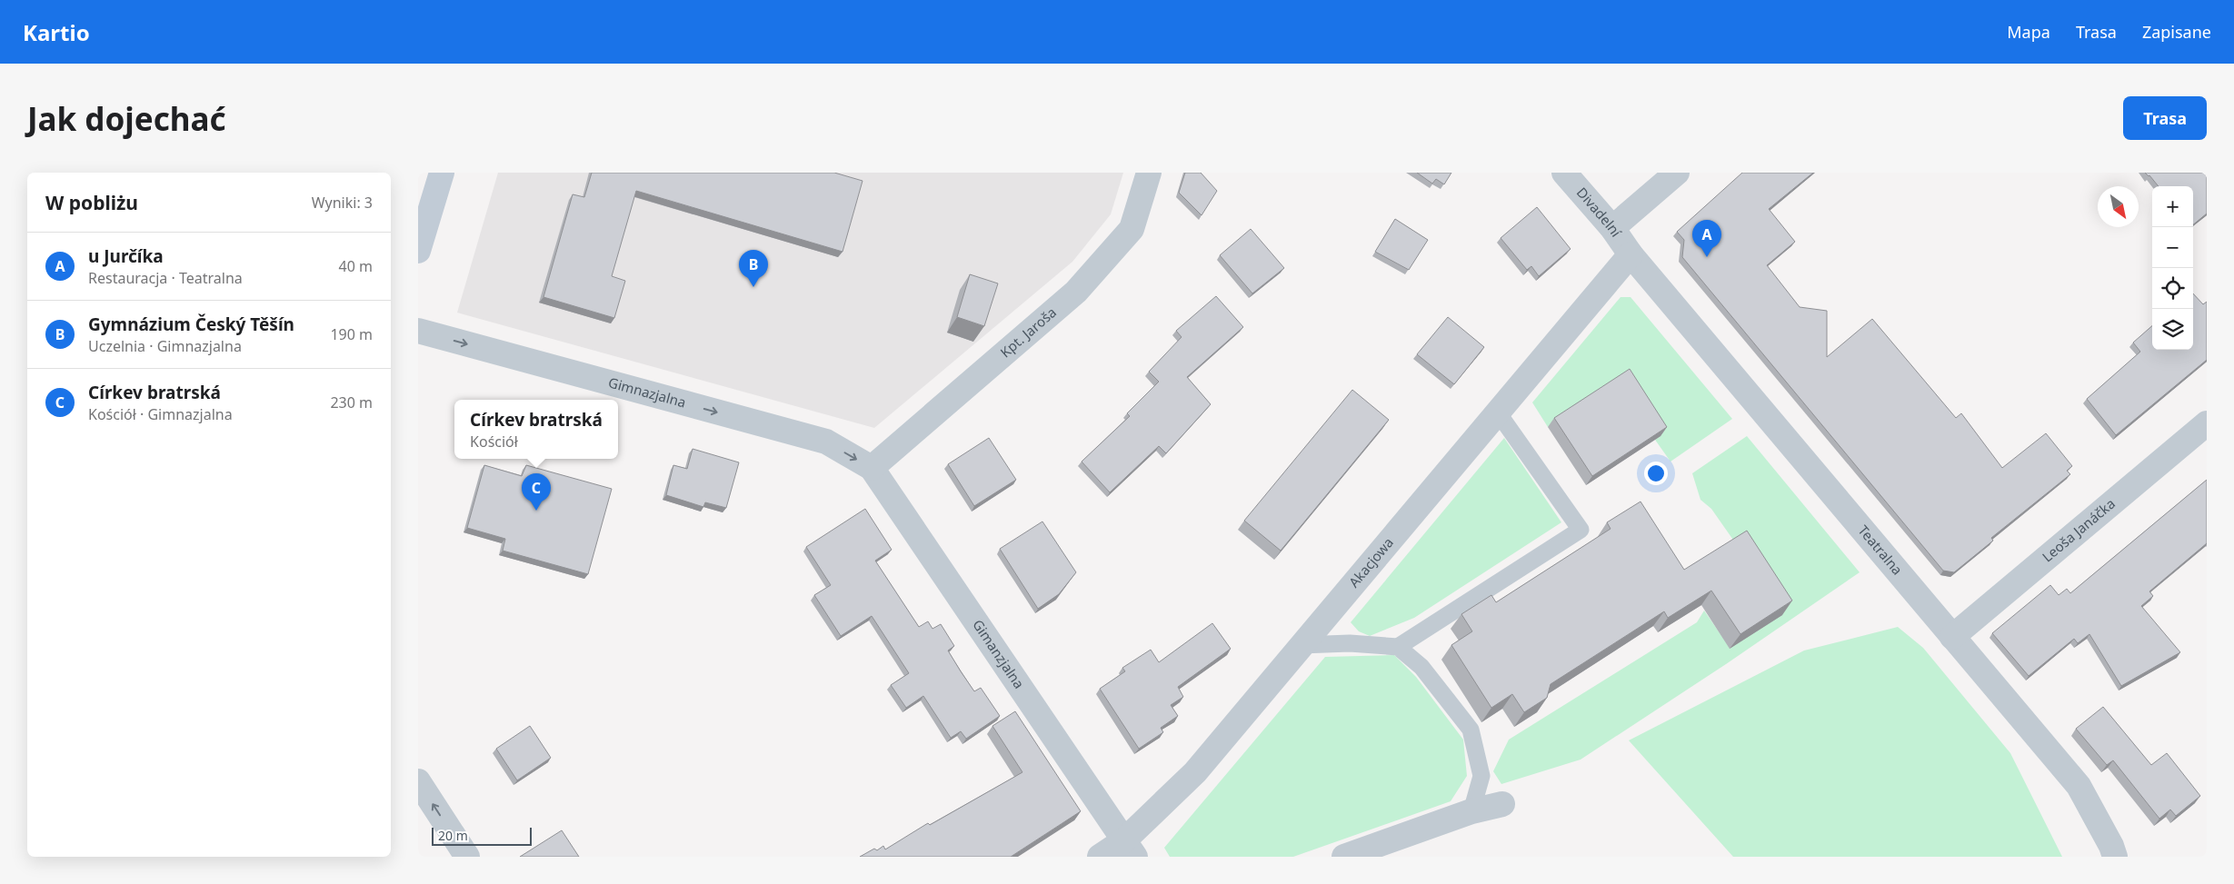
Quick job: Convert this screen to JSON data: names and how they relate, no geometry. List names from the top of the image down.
{
  "streets": {
    "street": [
      "Divadelní",
      "Kpt. Jaroša",
      "Gimnazjalna",
      "Leoša Janáčka",
      "Teatralna",
      "Akacjowa",
      "Gimanzjalna"
    ]
  },
  "crossings": [
    ["Divadelní", "Teatralna"],
    ["Divadelní", "Akacjowa"],
    ["Kpt. Jaroša", "Gimnazjalna"],
    ["Kpt. Jaroša", "Gimanzjalna"],
    ["Gimnazjalna", "Gimanzjalna"],
    ["Leoša Janáčka", "Teatralna"],
    ["Teatralna", "Akacjowa"],
    ["Akacjowa", "Gimanzjalna"]
  ],
  "one_way": ["Gimnazjalna"],
  "scale_bar": "20 m",
  "north": "bottom right",
  "page": {
    "header": "Kartio",
    "nav": ["Mapa", "Trasa", "Zapisane"],
    "buttons": "Trasa",
    "title": "Jak dojechać",
    "heading": ["W pobliżu", "Wyniki: 3"],
    "map_buttons": ["+", "−"],
    "pins": ["A", "B", "C"],
    "list": [
      {
        "mark": "A",
        "name": "u Jurčíka",
        "note": "Restauracja · Teatralna",
        "value": "40 m"
      },
      {
        "mark": "B",
        "name": "Gymnázium Český Těšín",
        "note": "Uczelnia · Gimnazjalna",
        "value": "190 m"
      },
      {
        "mark": "C",
        "name": "Církev bratrská",
        "note": "Kościół · Gimnazjalna",
        "value": "230 m"
      }
    ],
    "popup": ["Církev bratrská", "Kościół"],
    "scale": "20 m"
  }
}
